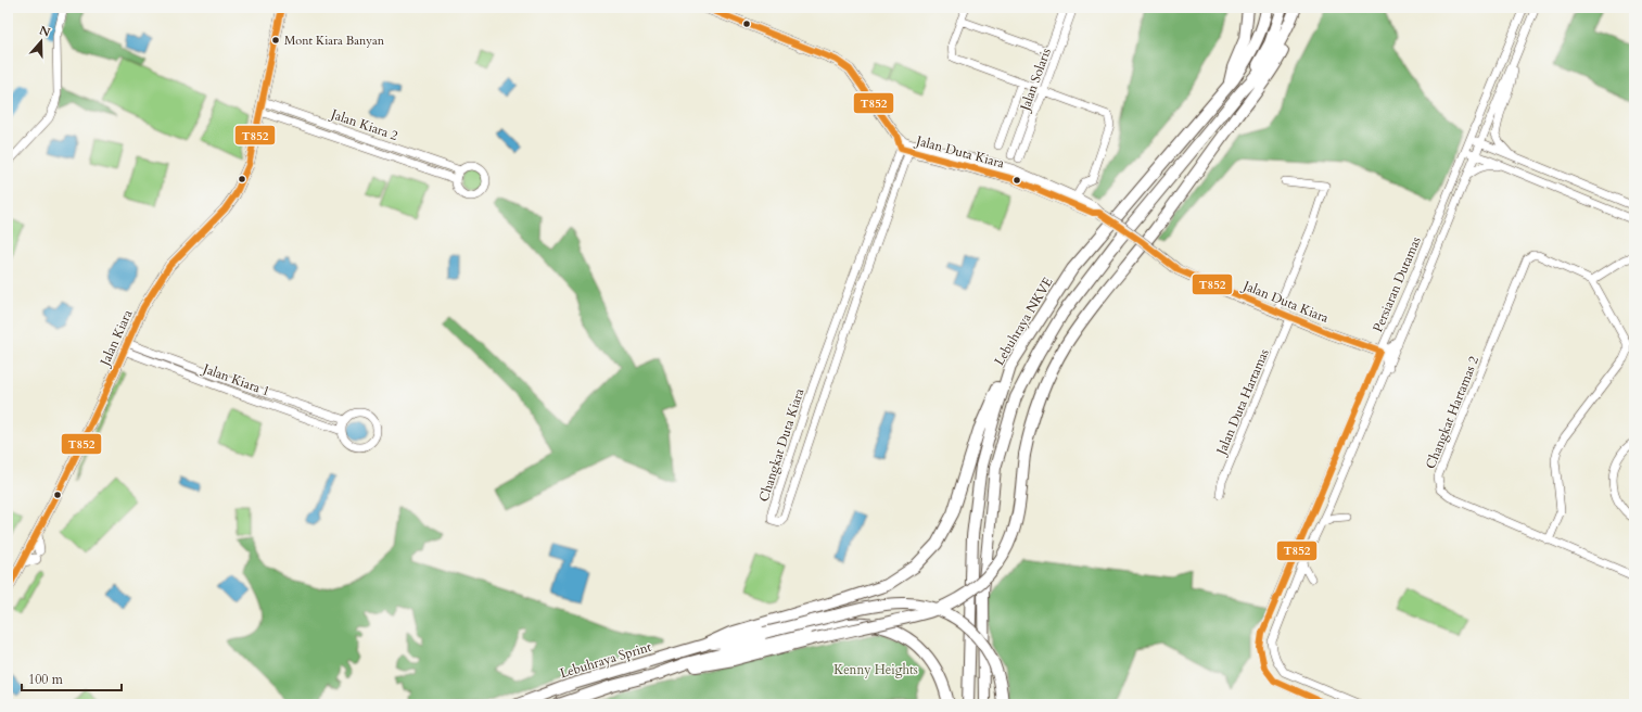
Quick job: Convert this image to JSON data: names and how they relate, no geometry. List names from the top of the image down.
{
  "streets": {
    "highway": ["Lebuhraya NKVE", "Lebuhraya Sprint"],
    "main road": ["Jalan Duta Kiara", "Jalan Kiara"],
    "street": [
      "Jalan Solaris",
      "Jalan Kiara 2",
      "Persiaran Dutamas",
      "Jalan Kiara 1",
      "Jalan Duta Hartamas",
      "Changkat Hartamas 2",
      "Changkat Duta Kiara"
    ]
  },
  "crossings": [
    ["Jalan Kiara 2", "Jalan Kiara"],
    ["Jalan Duta Kiara", "Persiaran Dutamas"],
    ["Jalan Duta Kiara", "Jalan Duta Hartamas"],
    ["Jalan Duta Kiara", "Changkat Duta Kiara"],
    ["Jalan Kiara", "Jalan Kiara 1"]
  ],
  "parks": ["Kenny Heights"],
  "places": ["Mont Kiara Banyan"],
  "lines": ["transit line T852"],
  "scale_bar": "100 m",
  "north": "top"
}
